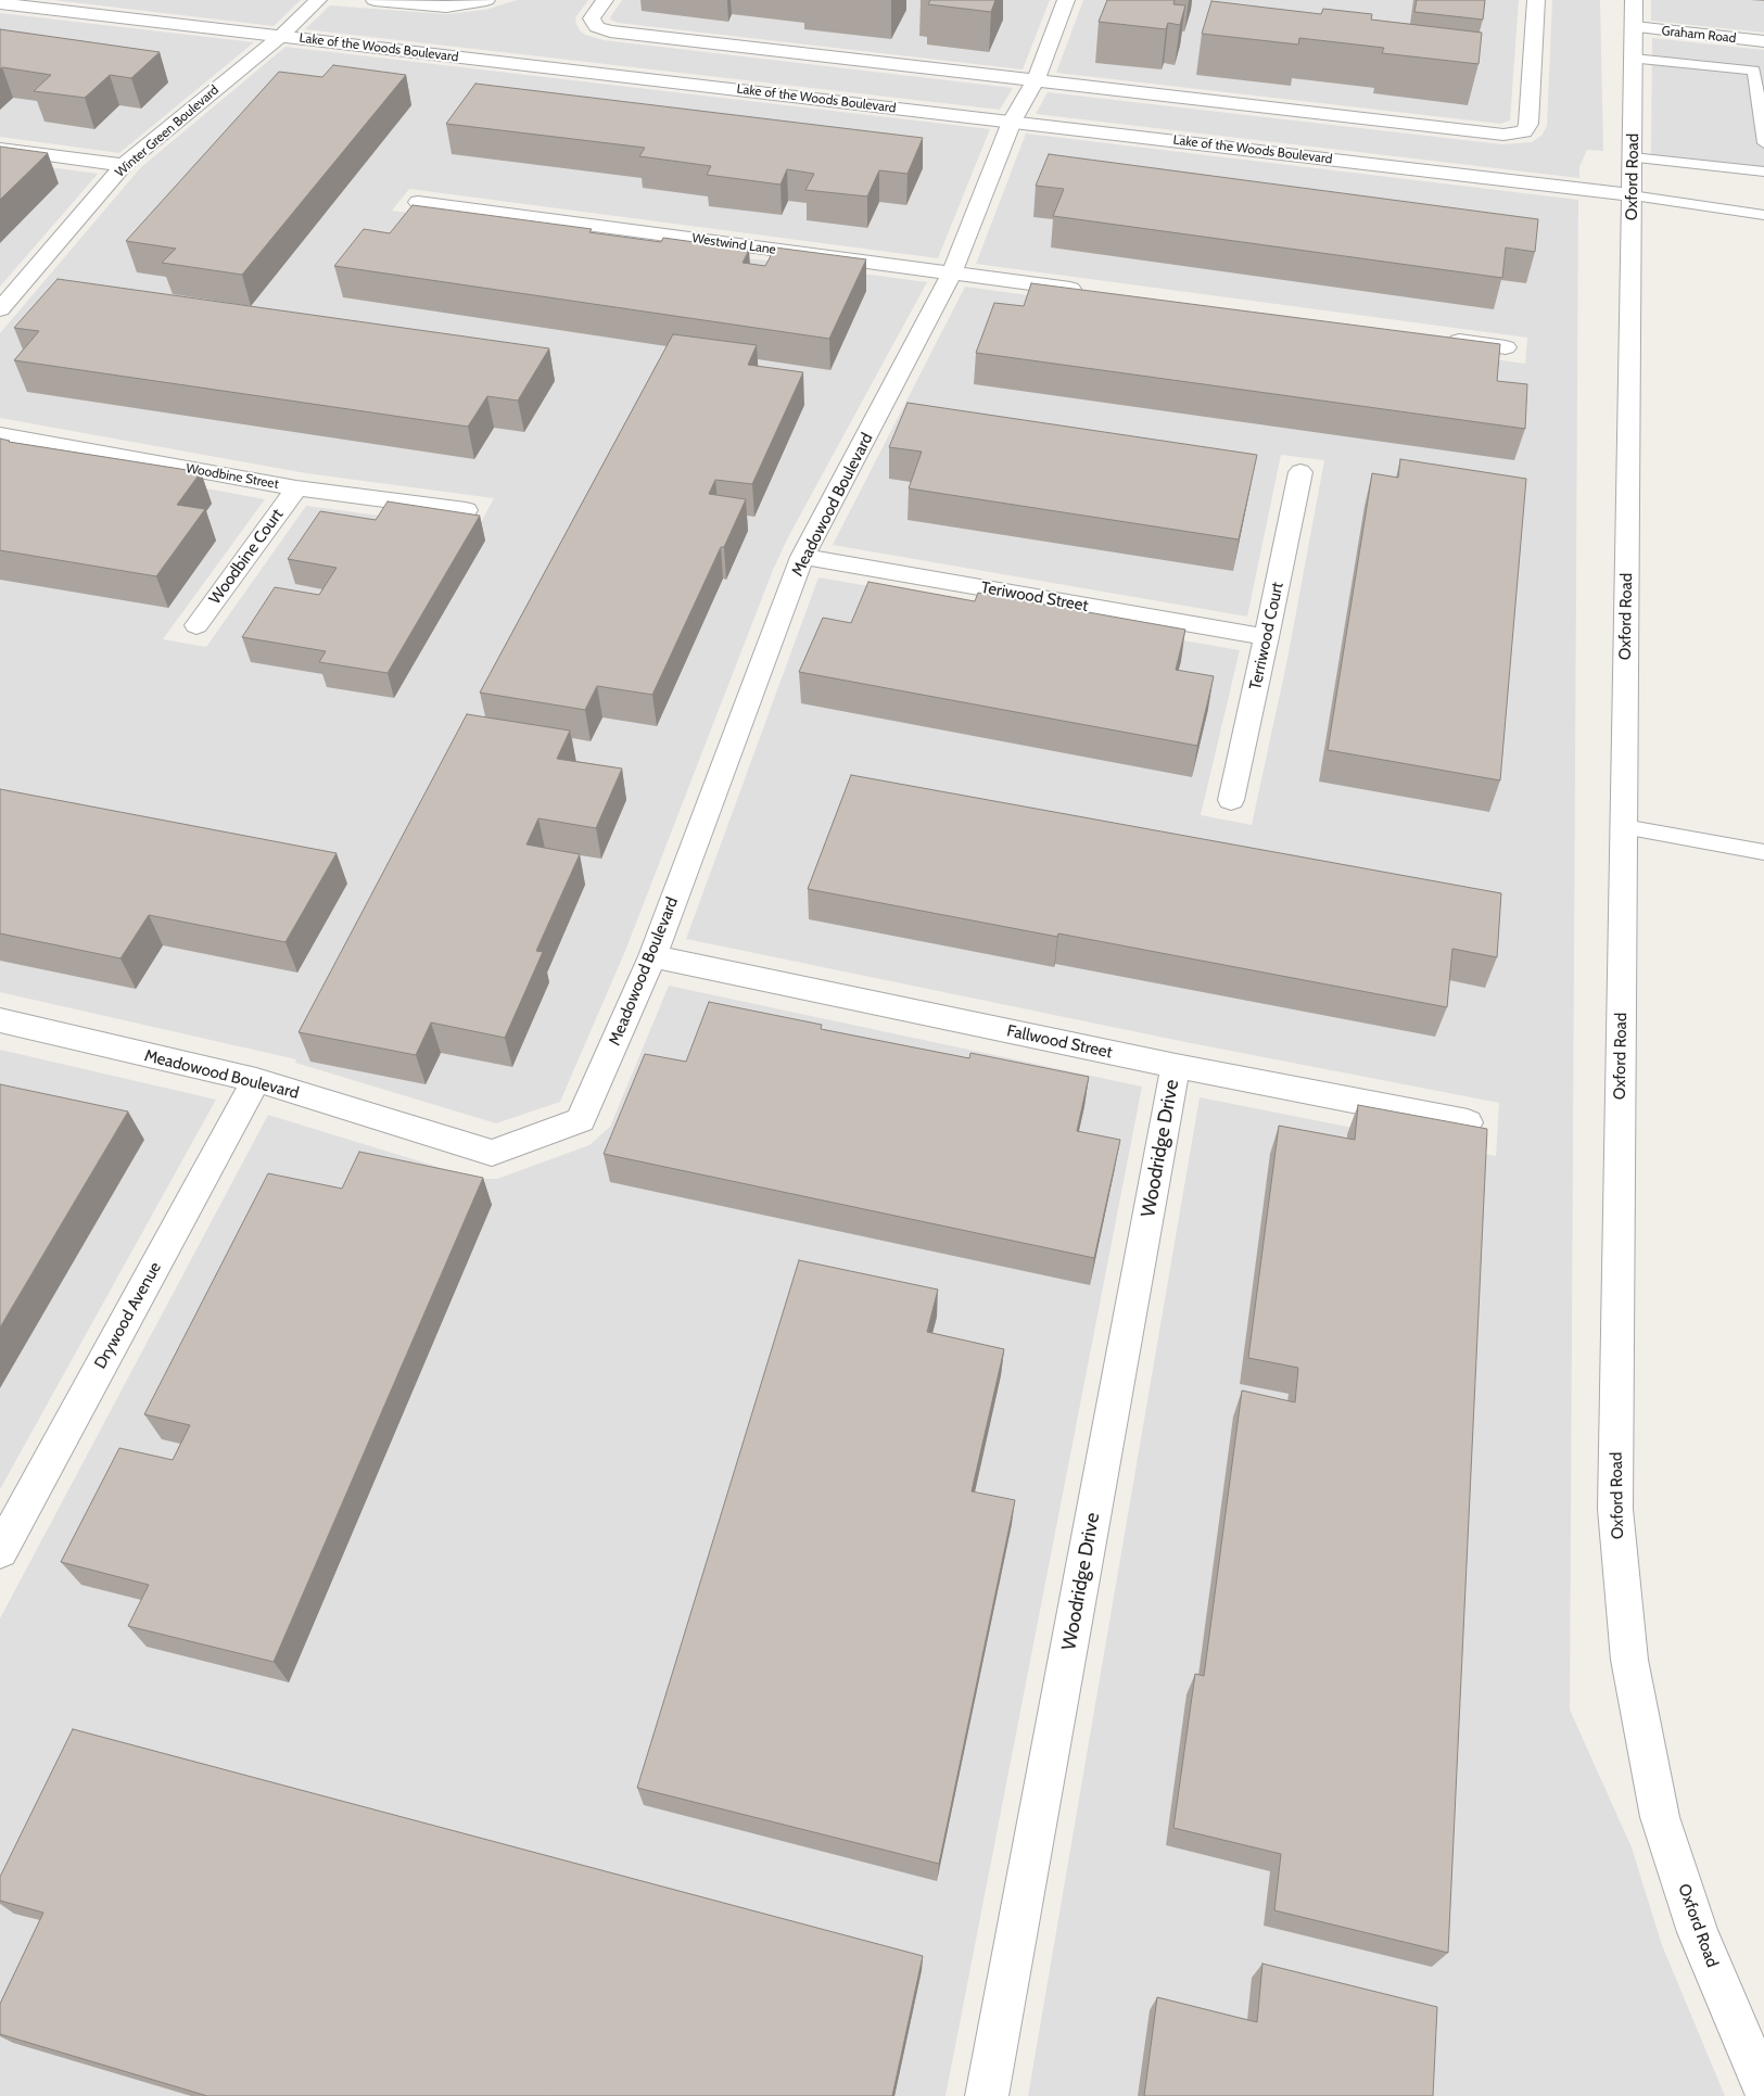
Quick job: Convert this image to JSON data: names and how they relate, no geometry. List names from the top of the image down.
{
  "streets": {
    "street": [
      "Graham Road",
      "Lake of the Woods Boulevard",
      "Winter Green Boulevard",
      "Oxford Road",
      "Westwind Lane",
      "Woodbine Street",
      "Meadowood Boulevard",
      "Woodbine Court",
      "Teriwood Street",
      "Terriwood Court",
      "Fallwood Street",
      "Woodridge Drive",
      "Drywood Avenue"
    ]
  },
  "crossings": [
    ["Graham Road", "Oxford Road"],
    ["Lake of the Woods Boulevard", "Winter Green Boulevard"],
    ["Lake of the Woods Boulevard", "Oxford Road"],
    ["Westwind Lane", "Meadowood Boulevard"],
    ["Woodbine Street", "Woodbine Court"],
    ["Meadowood Boulevard", "Teriwood Street"],
    ["Meadowood Boulevard", "Fallwood Street"],
    ["Meadowood Boulevard", "Drywood Avenue"],
    ["Teriwood Street", "Terriwood Court"],
    ["Fallwood Street", "Woodridge Drive"]
  ]
}
